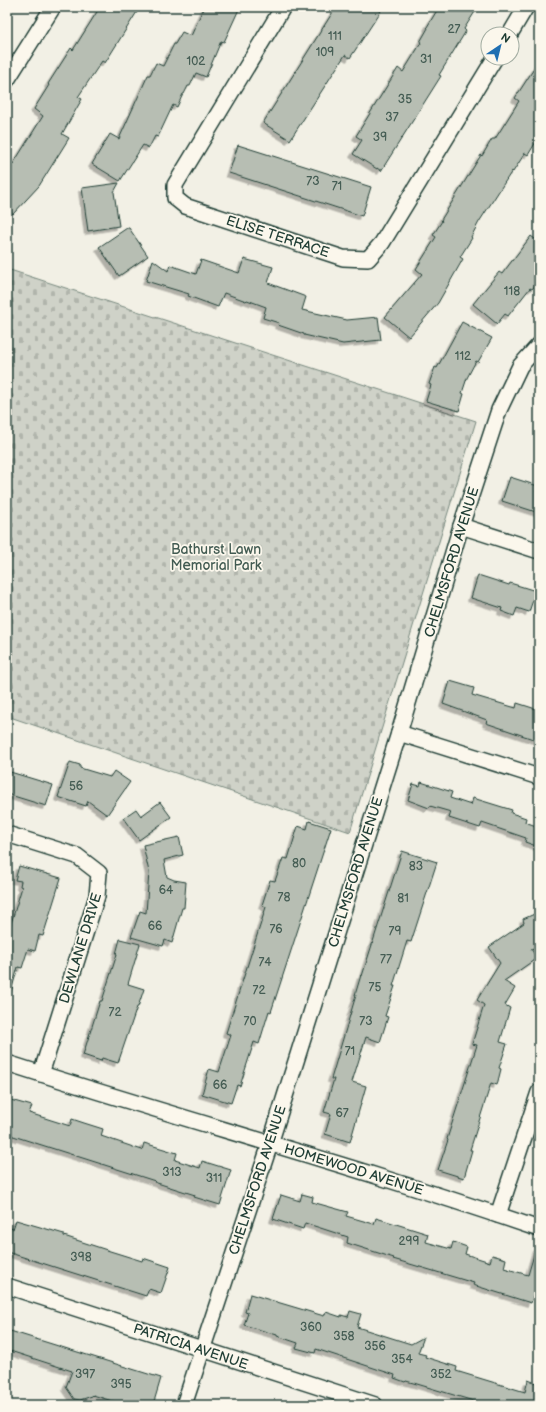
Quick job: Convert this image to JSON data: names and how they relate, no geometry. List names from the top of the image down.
{
  "streets": {
    "street": [
      "ELISE TERRACE",
      "CHELMSFORD AVENUE",
      "DEWLANE DRIVE",
      "HOMEWOOD AVENUE",
      "PATRICIA AVENUE"
    ]
  },
  "crossings": [
    ["CHELMSFORD AVENUE", "HOMEWOOD AVENUE"],
    ["CHELMSFORD AVENUE", "PATRICIA AVENUE"],
    ["DEWLANE DRIVE", "HOMEWOOD AVENUE"]
  ],
  "parks": ["Bathurst Lawn Memorial Park"],
  "house_numbers": [
    "27",
    "111",
    "109",
    "31",
    "102",
    "35",
    "37",
    "39",
    "73",
    "71",
    "118",
    "112",
    "56",
    "80",
    "83",
    "64",
    "78",
    "81",
    "66",
    "76",
    "79",
    "77",
    "74",
    "75",
    "72",
    "72",
    "70",
    "73",
    "71",
    "66",
    "67",
    "313",
    "311",
    "299",
    "398",
    "360",
    "358",
    "356",
    "354",
    "397",
    "352",
    "395"
  ],
  "north": "top right"
}
